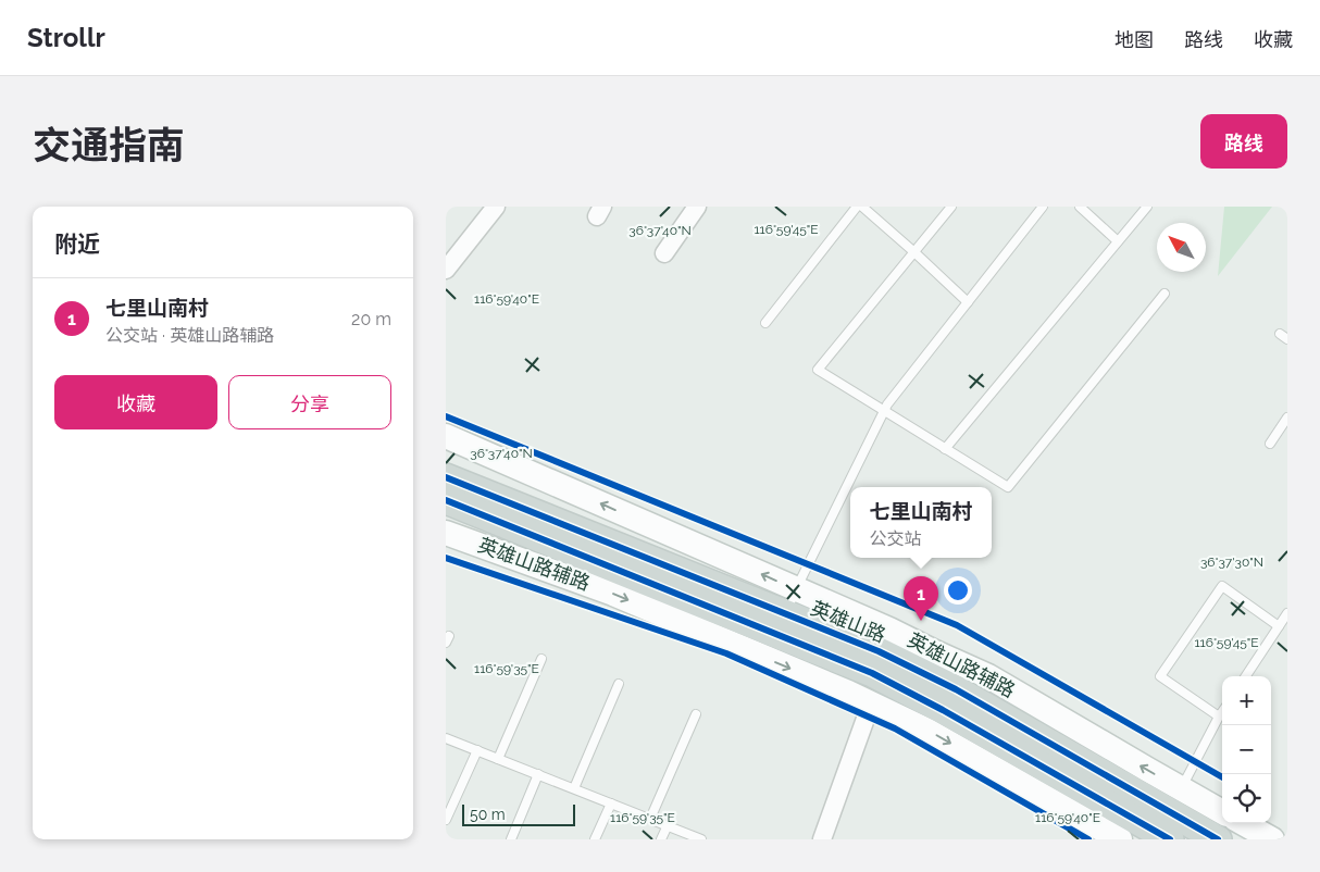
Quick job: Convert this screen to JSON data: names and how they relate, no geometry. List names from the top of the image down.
{
  "streets": {
    "main road": ["英雄山路"],
    "street": ["英雄山路辅路"]
  },
  "crossings": [
    ["英雄山路辅路", "英雄山路"]
  ],
  "scale_bar": "50 m",
  "north": "top left",
  "page": {
    "header": "Strollr",
    "nav": ["地图", "路线", "收藏"],
    "title": "交通指南",
    "buttons": [
      "路线",
      ["收藏", "分享"]
    ],
    "heading": "附近",
    "list": [
      {
        "mark": "1",
        "name": "七里山南村",
        "note": "公交站 · 英雄山路辅路",
        "value": "20 m"
      }
    ],
    "popup": ["七里山南村", "公交站"],
    "pins": "1",
    "map_buttons": ["+", "−"],
    "scale": "50 m"
  },
  "coordinates": [
    "116°59'45\"E",
    "36°37'40\"N",
    "116°59'40\"E",
    "36°37'30\"N",
    "116°59'35\"E"
  ]
}
